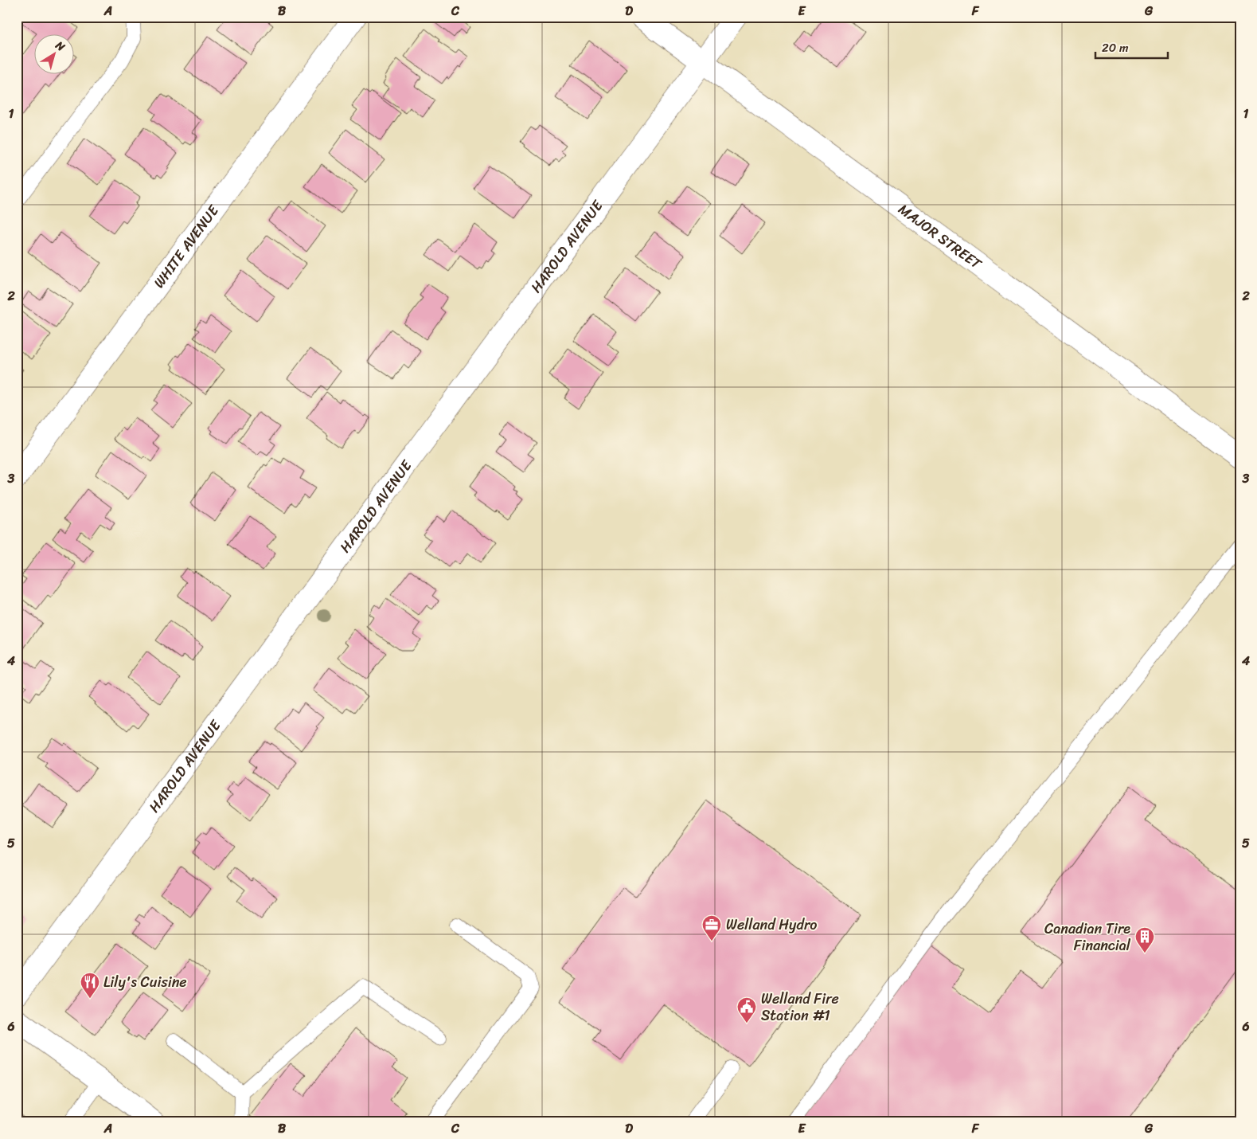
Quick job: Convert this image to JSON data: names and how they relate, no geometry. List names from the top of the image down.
{
  "streets": {
    "street": ["MAJOR STREET", "HAROLD AVENUE", "WHITE AVENUE"]
  },
  "crossings": [
    ["MAJOR STREET", "HAROLD AVENUE"]
  ],
  "places": {
    "office": ["Welland Hydro"],
    "building": ["Canadian Tire Financial"],
    "restaurant": ["Lily's Cuisine"],
    "public building": ["Welland Fire Station #1"]
  },
  "scale_bar": "20 m",
  "north": "top right",
  "grid": {
    "columns": [
      "A",
      "B",
      "C",
      "D",
      "E",
      "F",
      "G"
    ],
    "rows": [
      "1",
      "2",
      "3",
      "4",
      "5",
      "6"
    ]
  }
}
